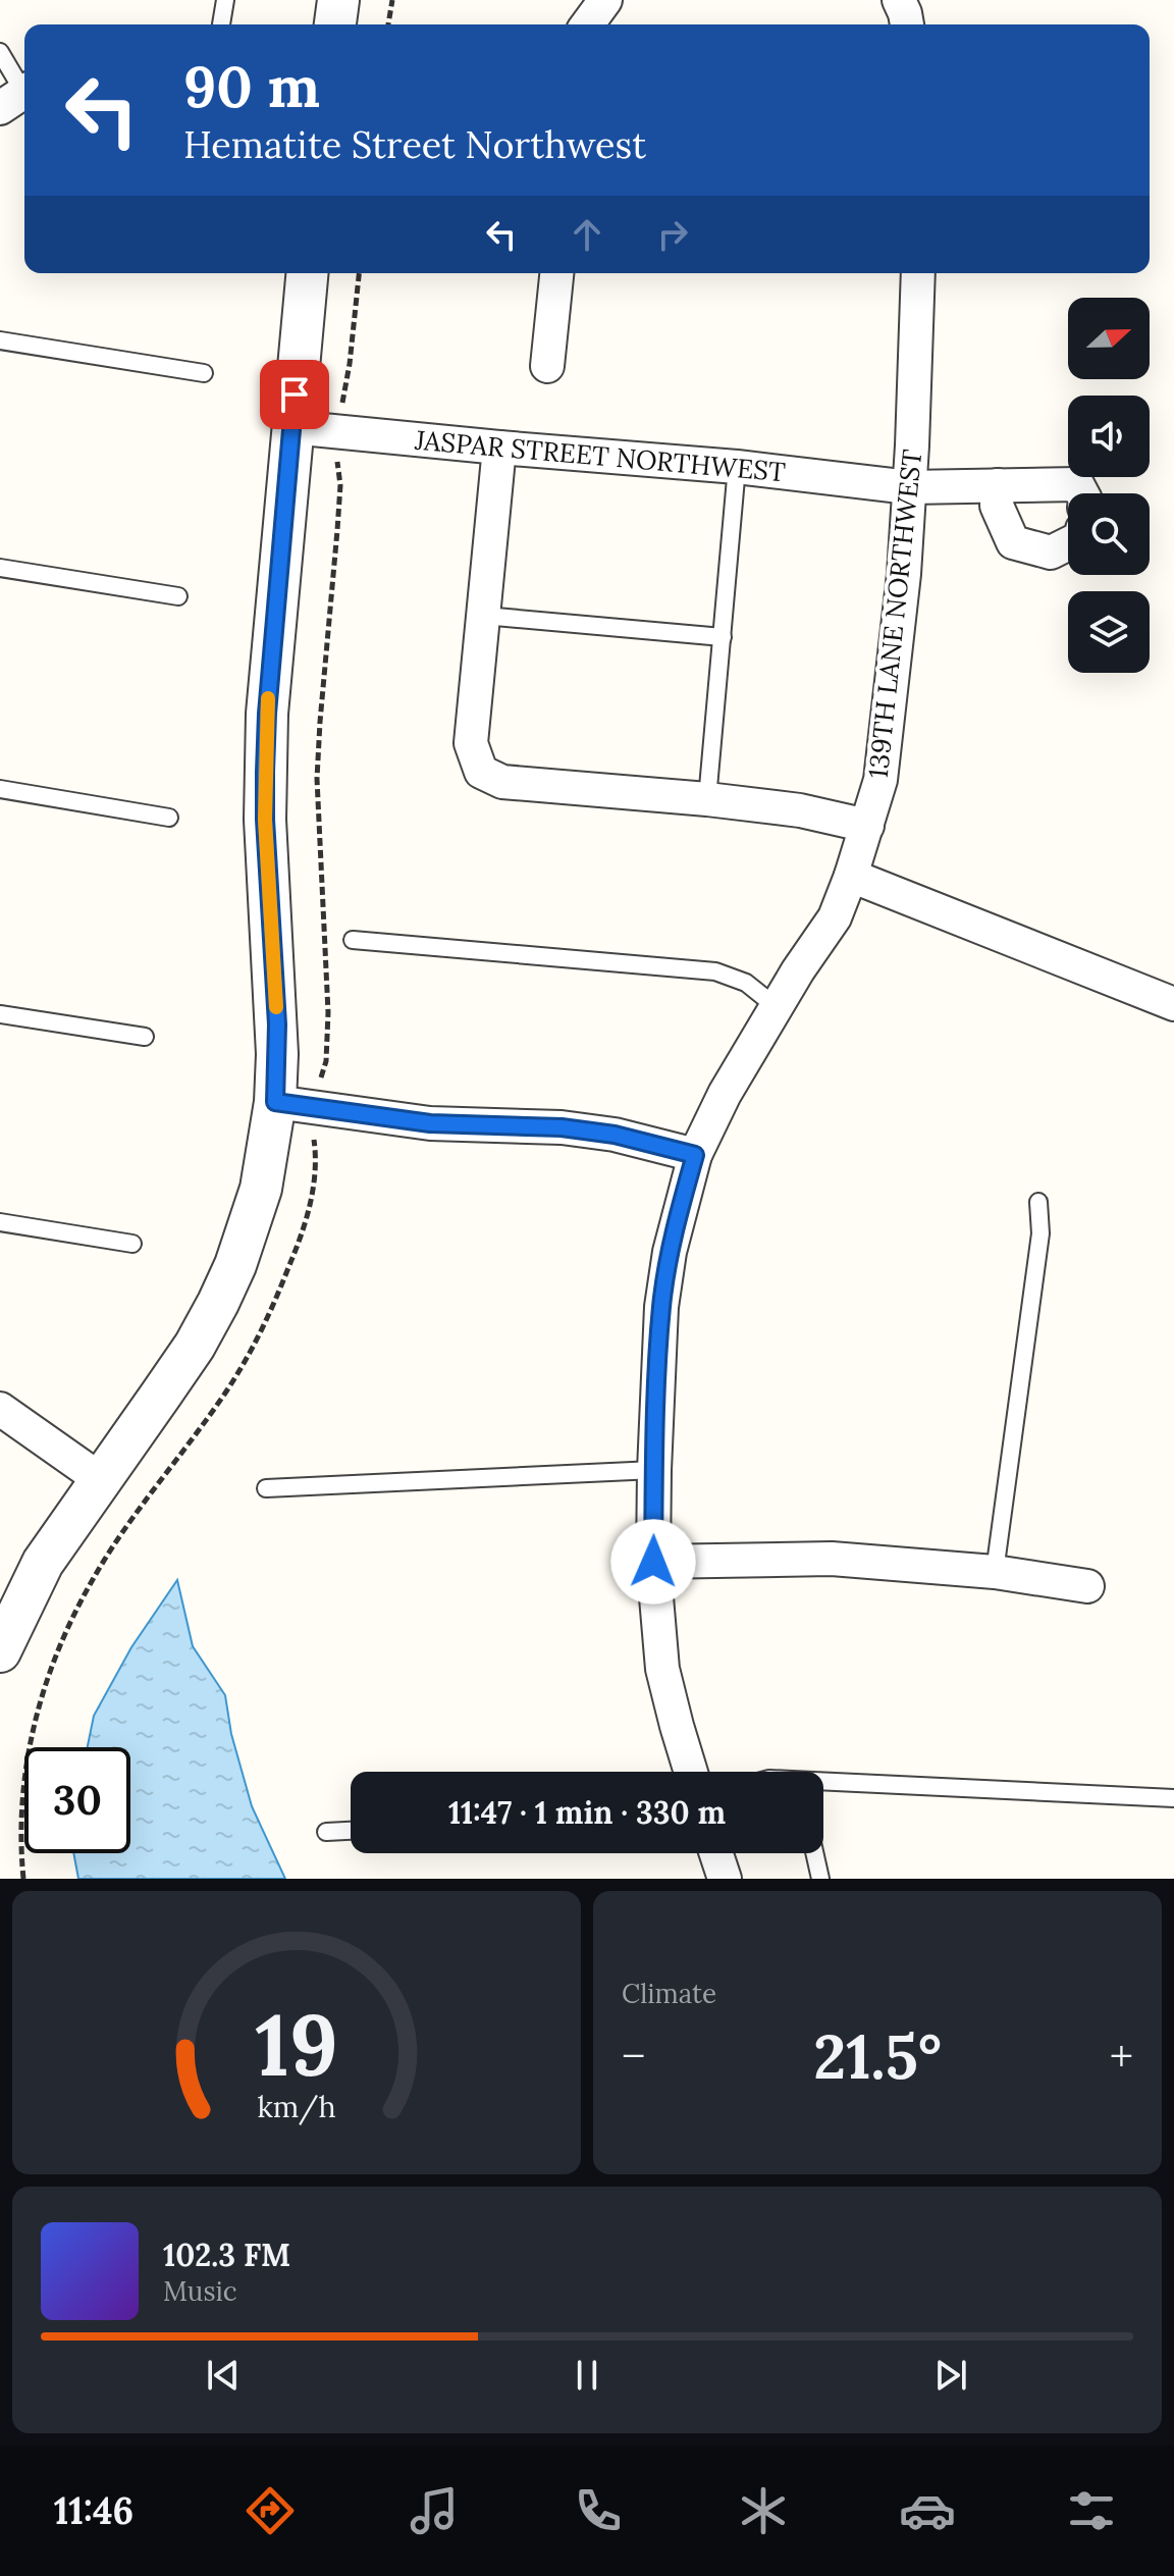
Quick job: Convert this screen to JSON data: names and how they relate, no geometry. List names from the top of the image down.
{
  "streets": {
    "street": ["JASPAR STREET NORTHWEST", "139TH LANE NORTHWEST"]
  },
  "crossings": [
    ["JASPAR STREET NORTHWEST", "139TH LANE NORTHWEST"]
  ],
  "north": "right",
  "page": {
    "turn": ["90 m", "Hematite Street Northwest"],
    "limit": "30",
    "trip": "11:47 · 1 min · 330 m",
    "tile": "Climate",
    "heat": ["−", "21.5°", "+"],
    "song": ["102.3 FM", "Music"],
    "tabs": "11:46",
    "gauge": ["19", "km/h"]
  }
}
